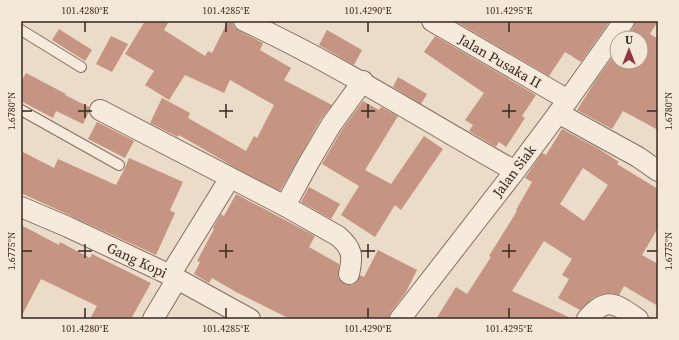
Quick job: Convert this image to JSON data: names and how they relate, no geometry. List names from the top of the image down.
{
  "streets": {
    "street": ["Jalan Pusaka II", "Jalan Siak", "Gang Kopi"]
  },
  "crossings": [
    ["Jalan Pusaka II", "Jalan Siak"]
  ],
  "north": "top",
  "coordinates": [
    "101.4280°E",
    "101.4285°E",
    "101.4290°E",
    "101.4295°E",
    "1.6780°N",
    "1.6775°N"
  ]
}
